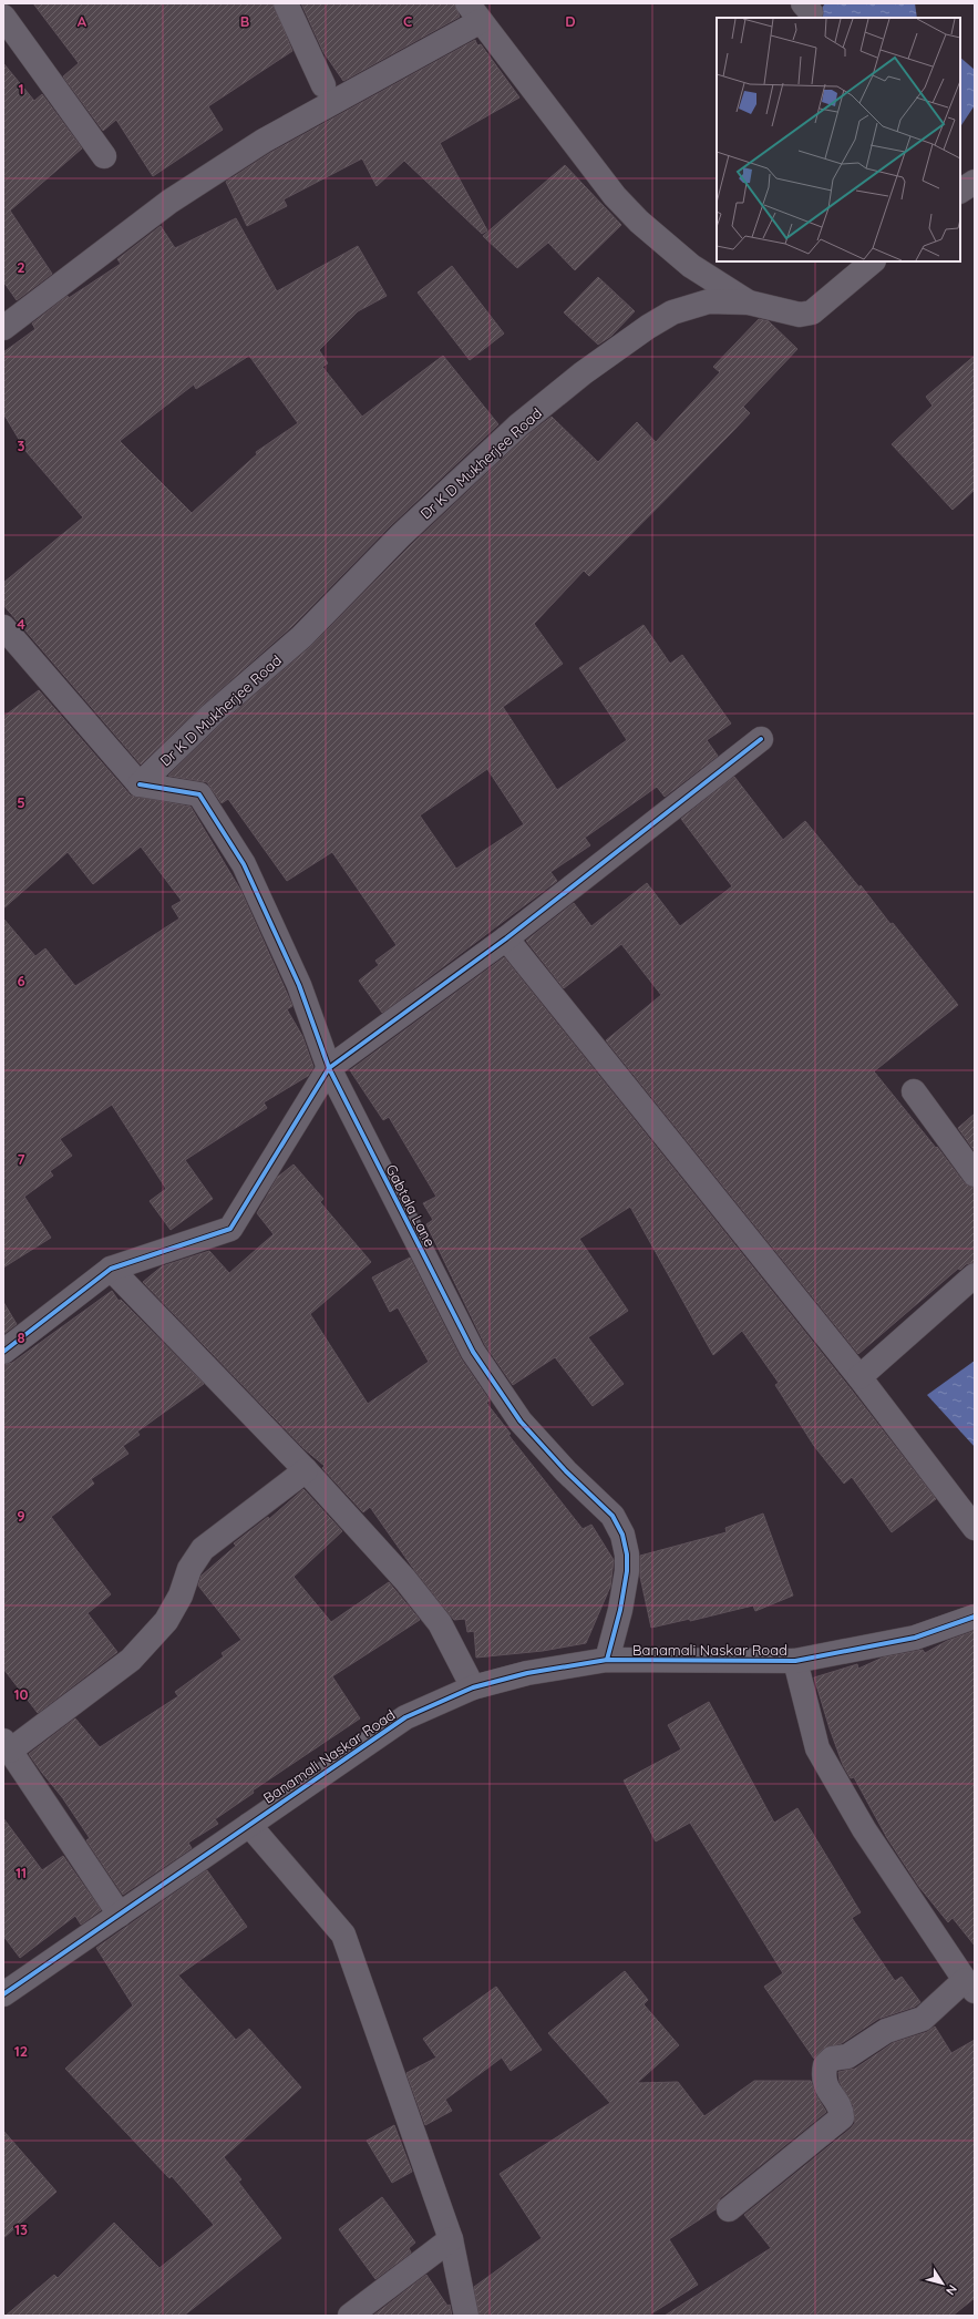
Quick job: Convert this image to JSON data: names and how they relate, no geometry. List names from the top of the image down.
{
  "streets": {
    "street": ["Dr K D Mukherjee Road", "Gabtala Lane", "Banamali Naskar Road"]
  },
  "crossings": [
    ["Dr K D Mukherjee Road", "Gabtala Lane"],
    ["Gabtala Lane", "Banamali Naskar Road"]
  ],
  "north": "bottom right",
  "grid": {
    "columns": [
      "A",
      "B",
      "C",
      "D"
    ],
    "rows": [
      "1",
      "2",
      "3",
      "4",
      "5",
      "6",
      "7",
      "8",
      "9",
      "10",
      "11",
      "12",
      "13"
    ]
  }
}
